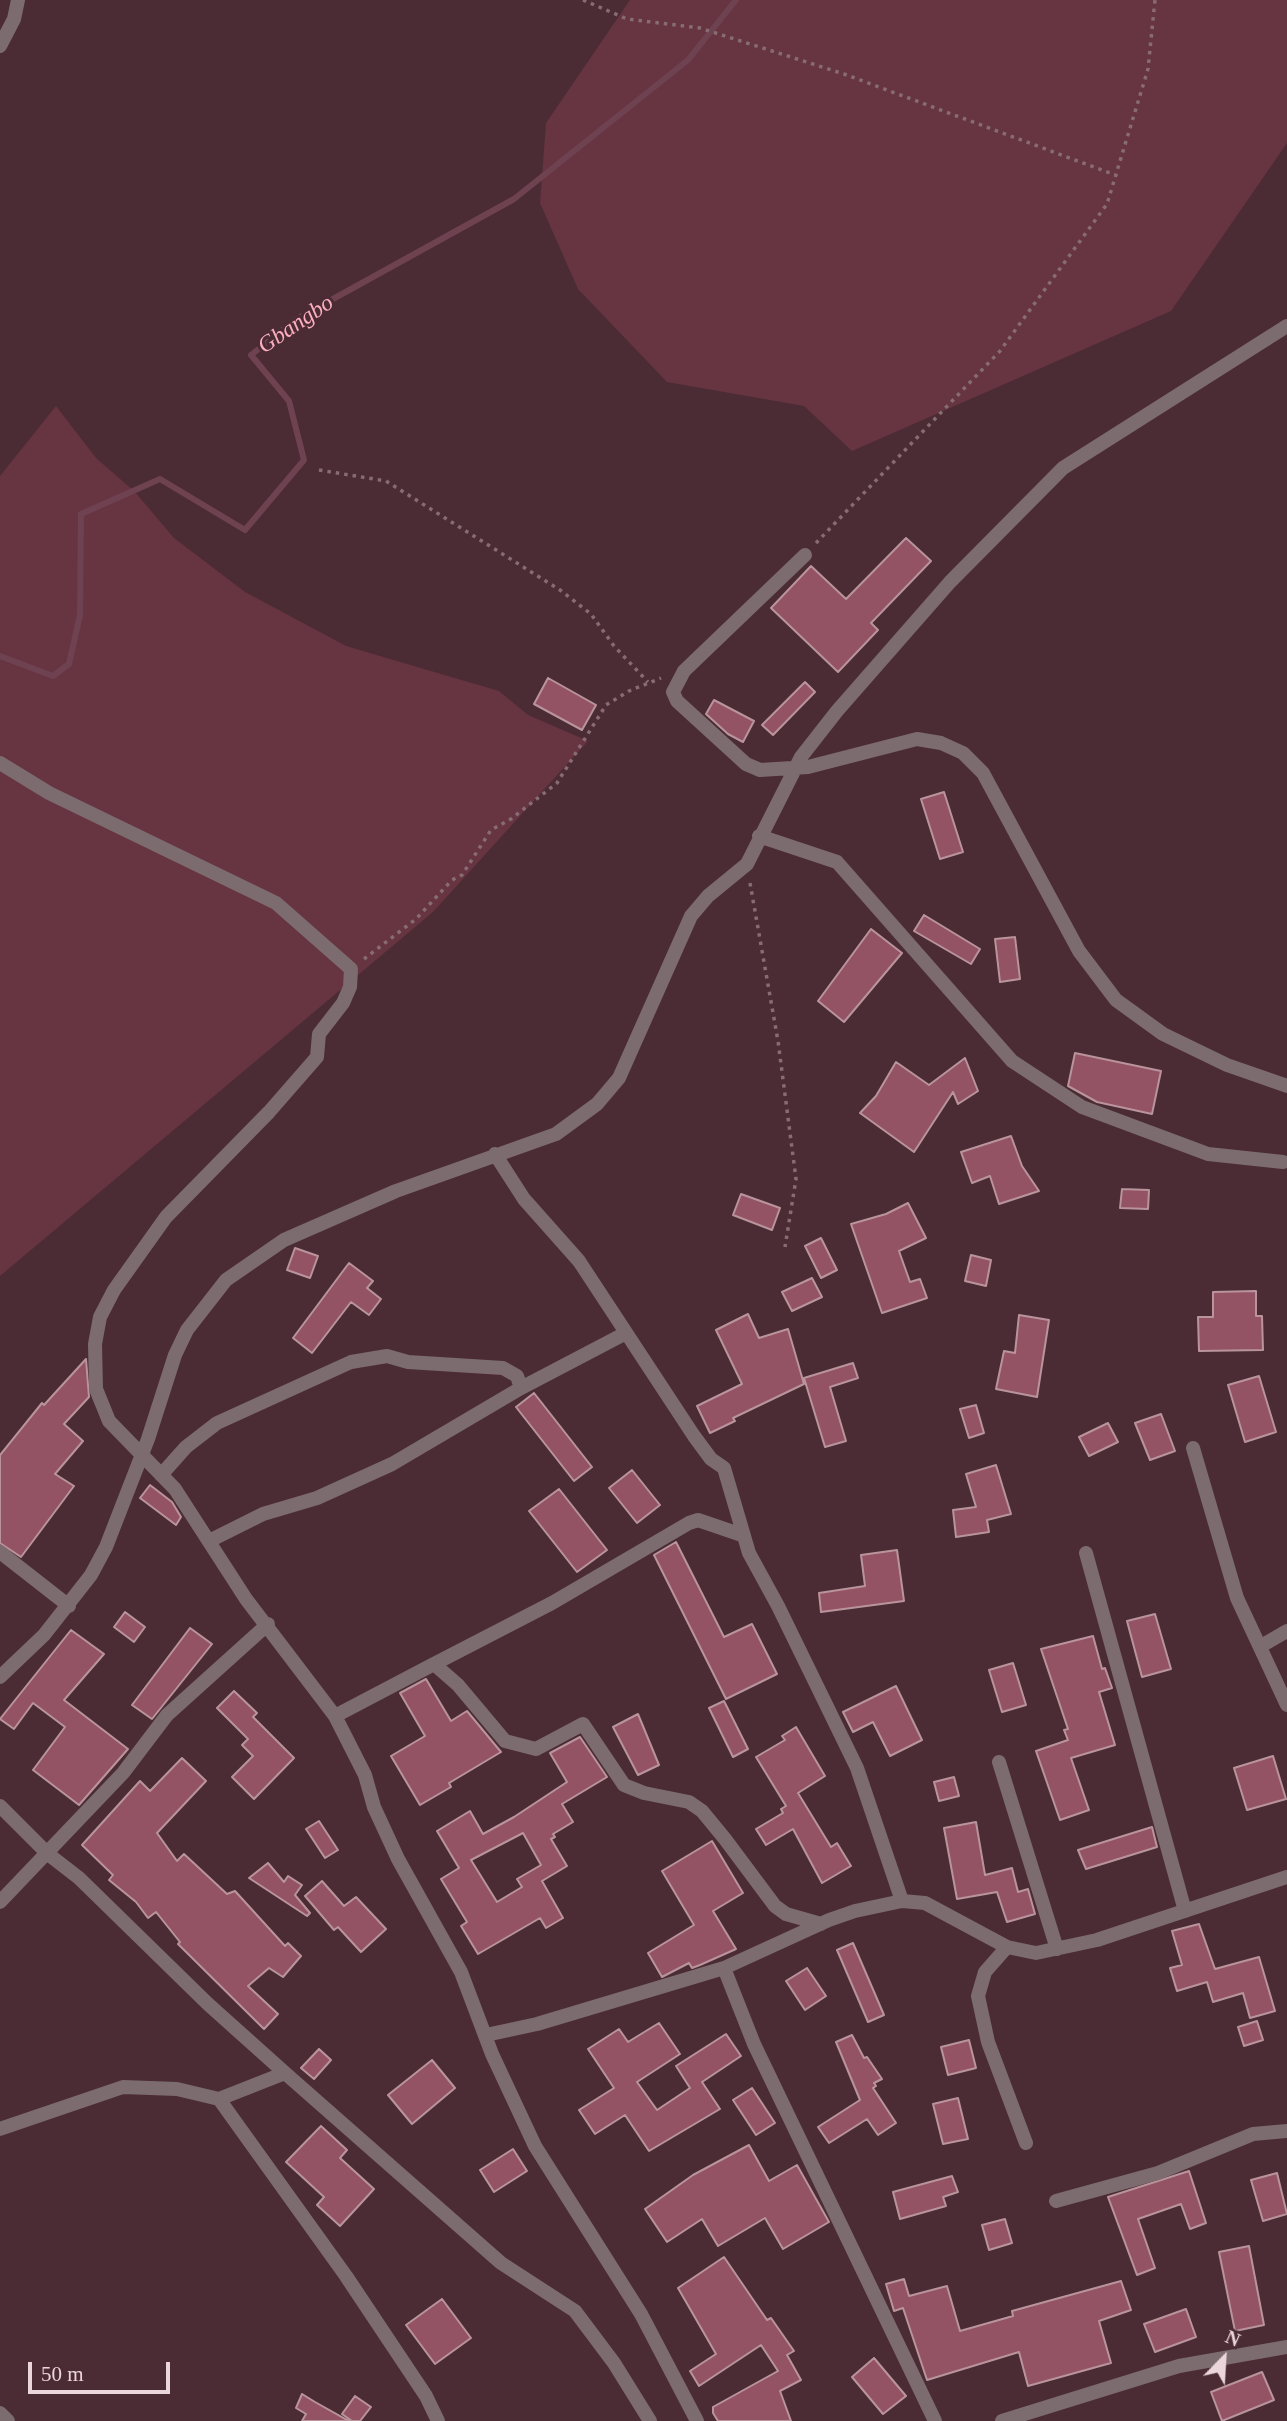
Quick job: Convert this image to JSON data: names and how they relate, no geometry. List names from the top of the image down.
{
  "water": ["Gbangbo"],
  "scale_bar": "50 m",
  "north": "top right"
}
